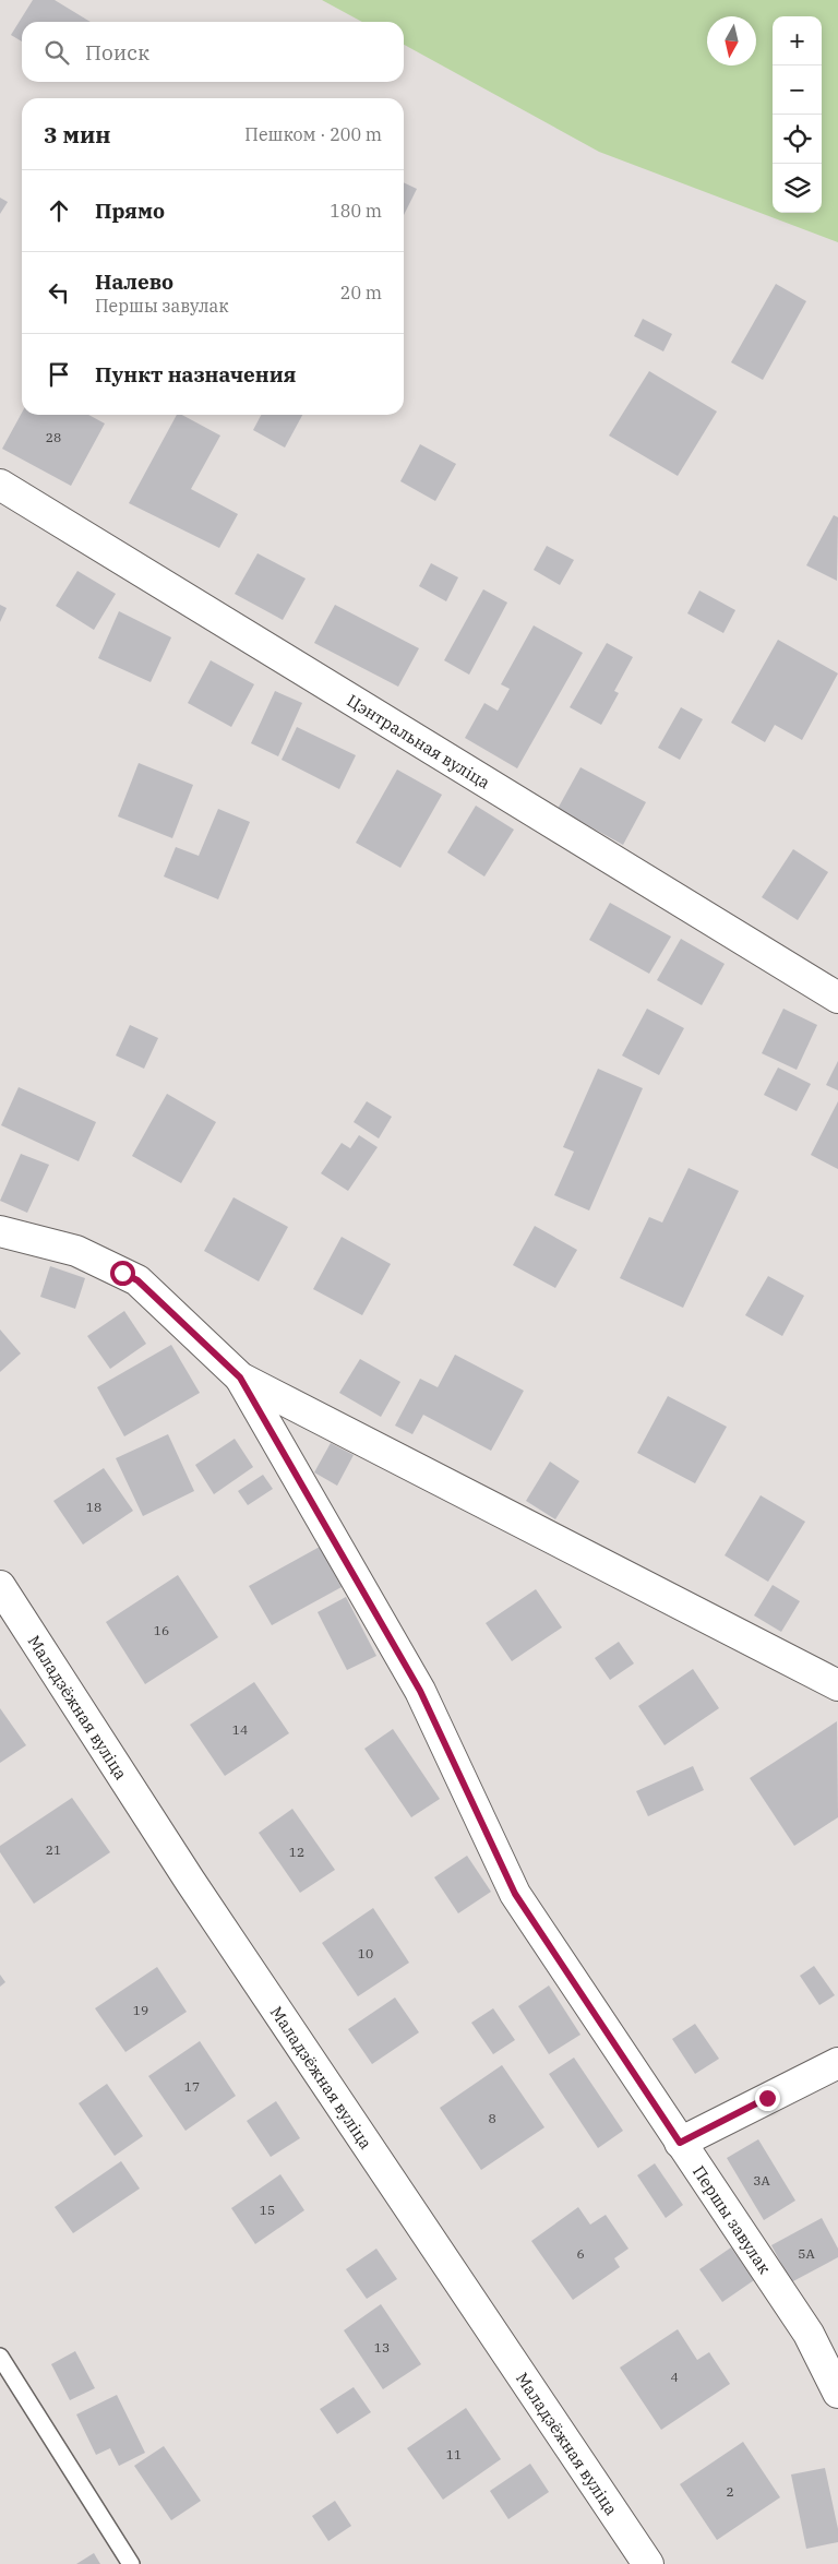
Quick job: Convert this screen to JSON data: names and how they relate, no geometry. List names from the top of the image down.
{
  "streets": {
    "street": ["Цэнтральная вуліца", "Маладзёжная вуліца", "Першы завулак"]
  },
  "house_numbers": [
    "28",
    "18",
    "16",
    "14",
    "21",
    "12",
    "10",
    "19",
    "17",
    "8",
    "3А",
    "15",
    "6",
    "5А",
    "13",
    "4",
    "11",
    "2"
  ],
  "north": "bottom",
  "page": {
    "map_buttons": ["+", "−"],
    "search": "Поиск",
    "heading": ["3 мин", "Пешком · 200 m"],
    "list": [
      ["Прямо", "180 m"],
      ["Налево", "Першы завулак", "20 m"],
      "Пункт назначения"
    ]
  }
}
